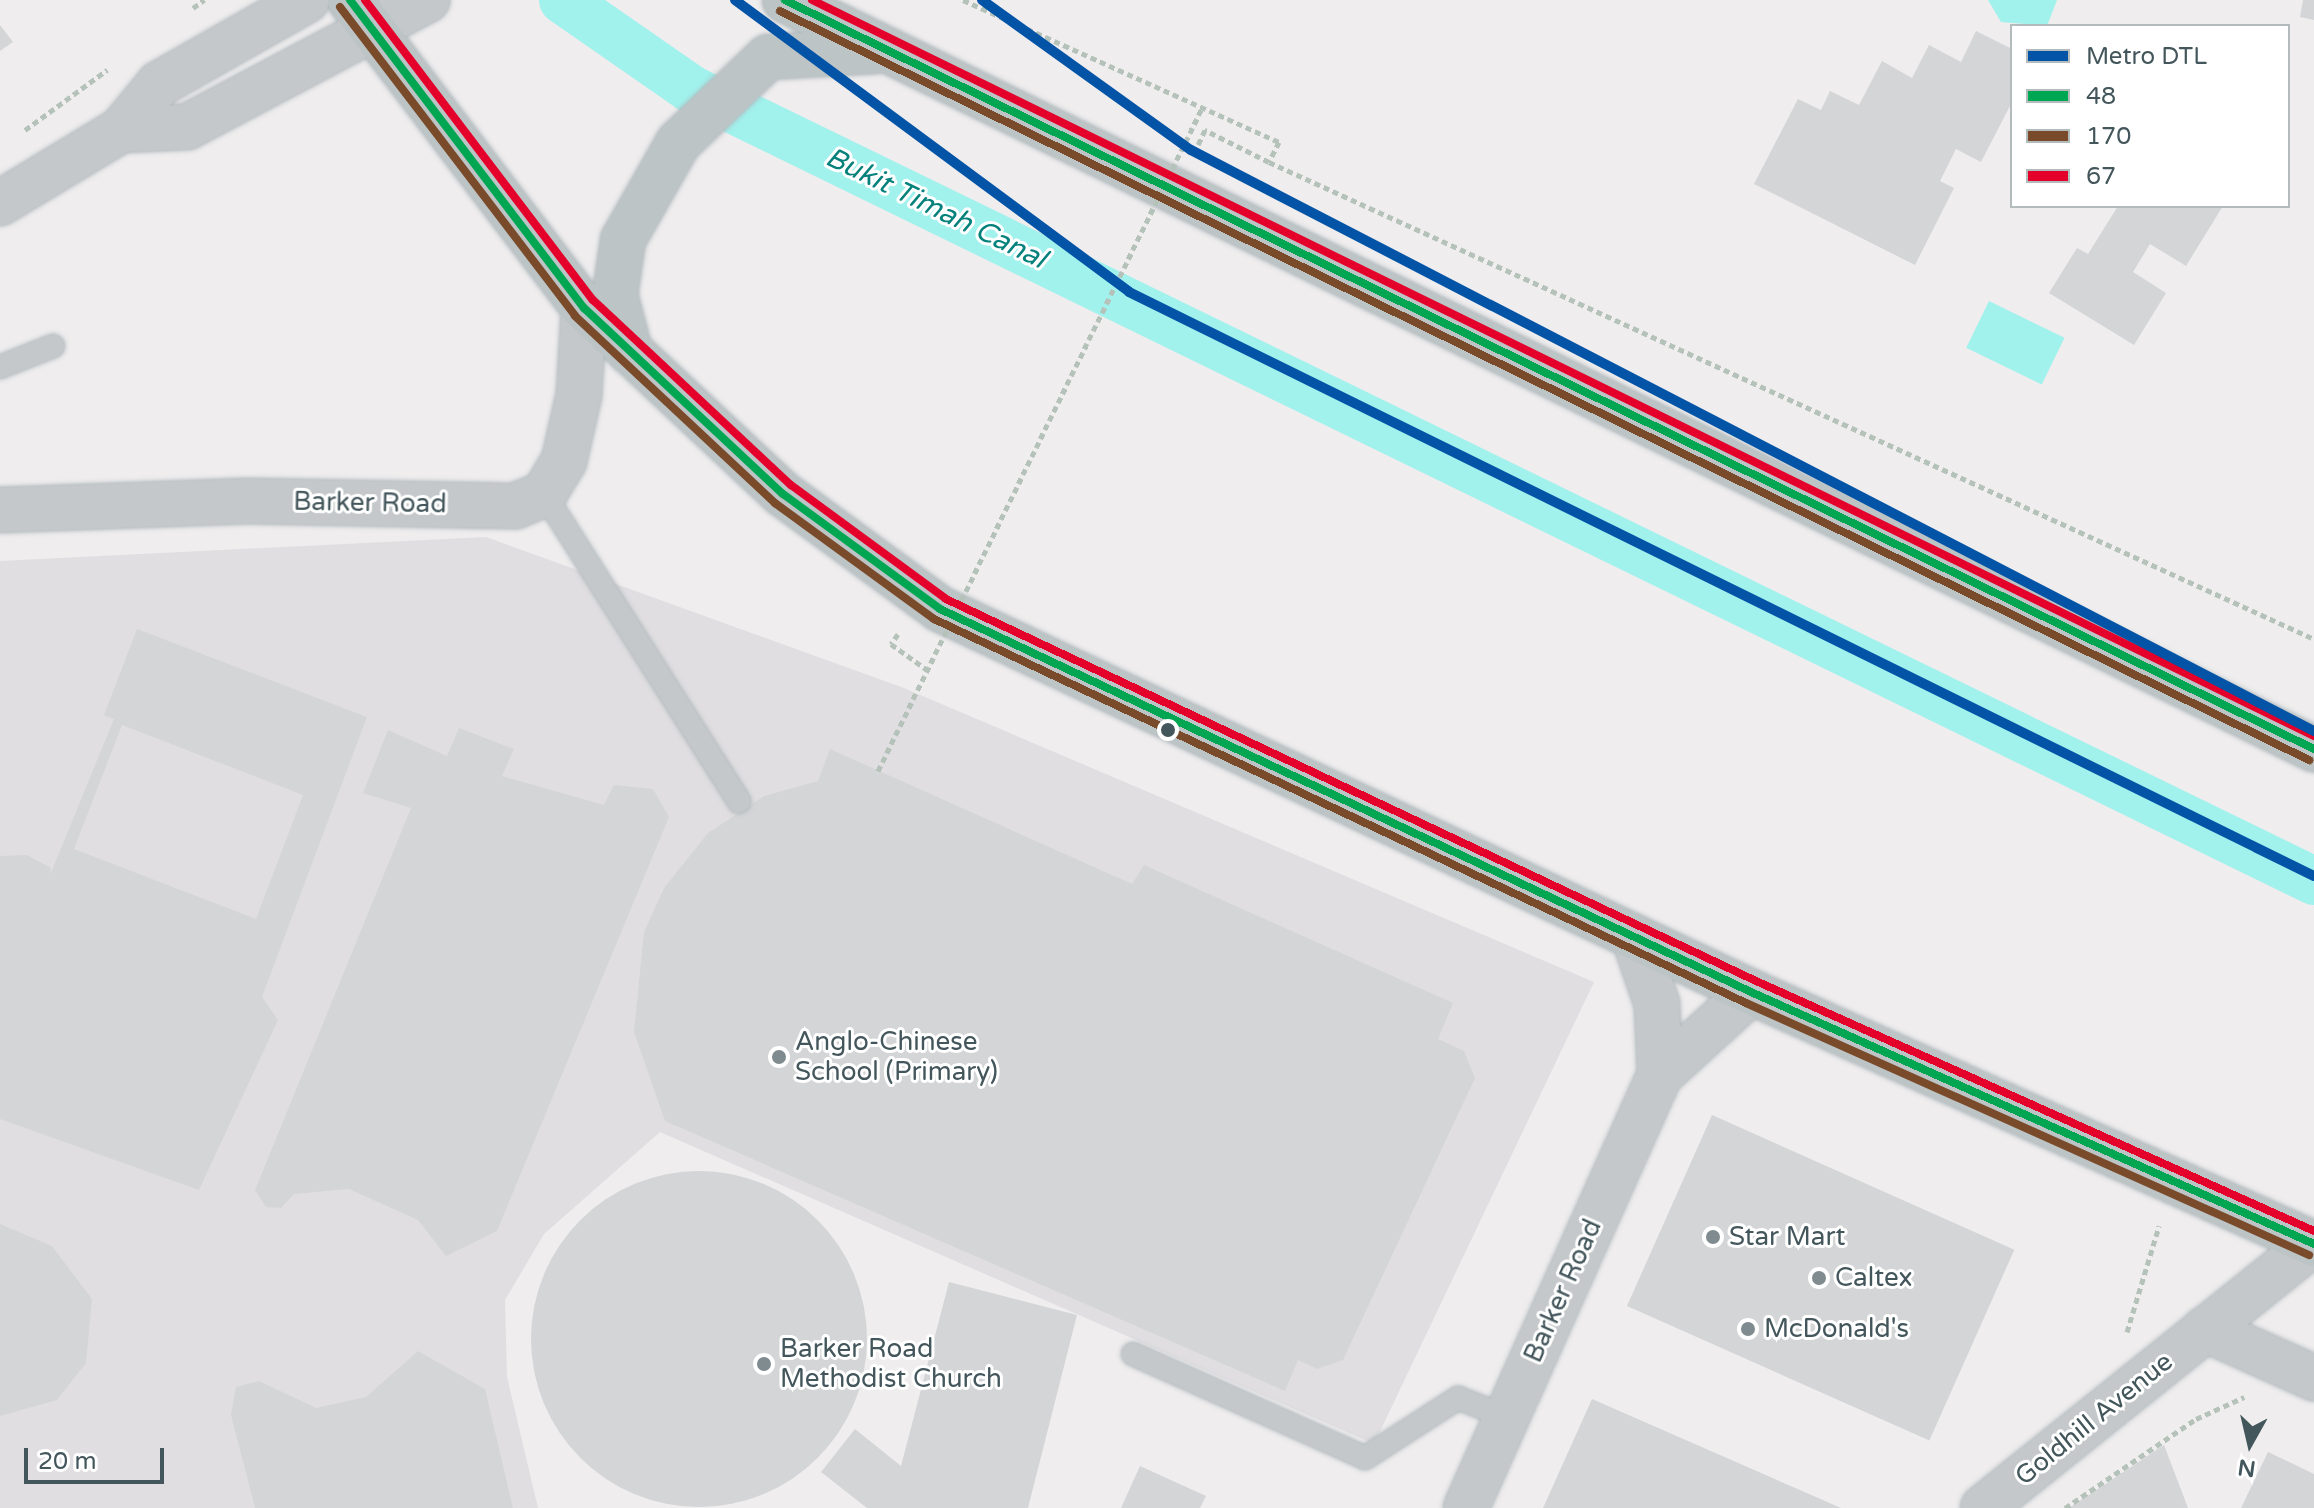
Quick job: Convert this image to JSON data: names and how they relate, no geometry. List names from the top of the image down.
{
  "streets": {
    "street": ["Barker Road", "Goldhill Avenue"]
  },
  "water": ["Bukit Timah Canal"],
  "places": [
    "Anglo-Chinese School (Primary)",
    "Star Mart",
    "Caltex",
    "McDonald's",
    "Barker Road Methodist Church"
  ],
  "lines": [
    "metro line DTL",
    "transit line 48",
    "transit line 67",
    "transit line 170"
  ],
  "legend": [
    "Metro DTL",
    "48",
    "170",
    "67"
  ],
  "scale_bar": "20 m",
  "north": "bottom"
}
